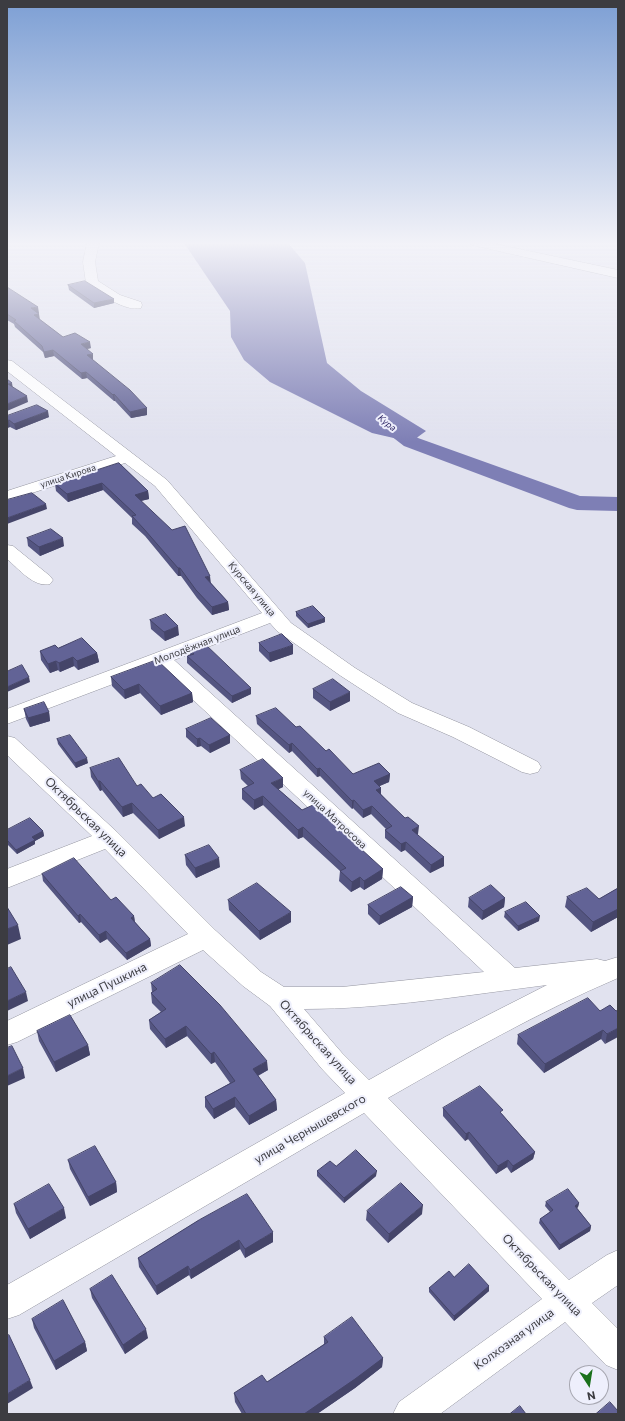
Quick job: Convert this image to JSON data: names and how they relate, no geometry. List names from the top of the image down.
{
  "streets": {
    "street": [
      "улица Кирова",
      "Курская улица",
      "Молодёжная улица",
      "Октябрьская улица",
      "улица Матросова",
      "улица Пушкина",
      "улица Чернышевского",
      "Колхозная улица"
    ]
  },
  "crossings": [
    ["улица Кирова", "Курская улица"],
    ["Курская улица", "Молодёжная улица"],
    ["Молодёжная улица", "улица Матросова"],
    ["Октябрьская улица", "улица Пушкина"],
    ["Октябрьская улица", "улица Чернышевского"],
    ["Октябрьская улица", "Колхозная улица"]
  ],
  "water": ["Кура"],
  "north": "bottom"
}
